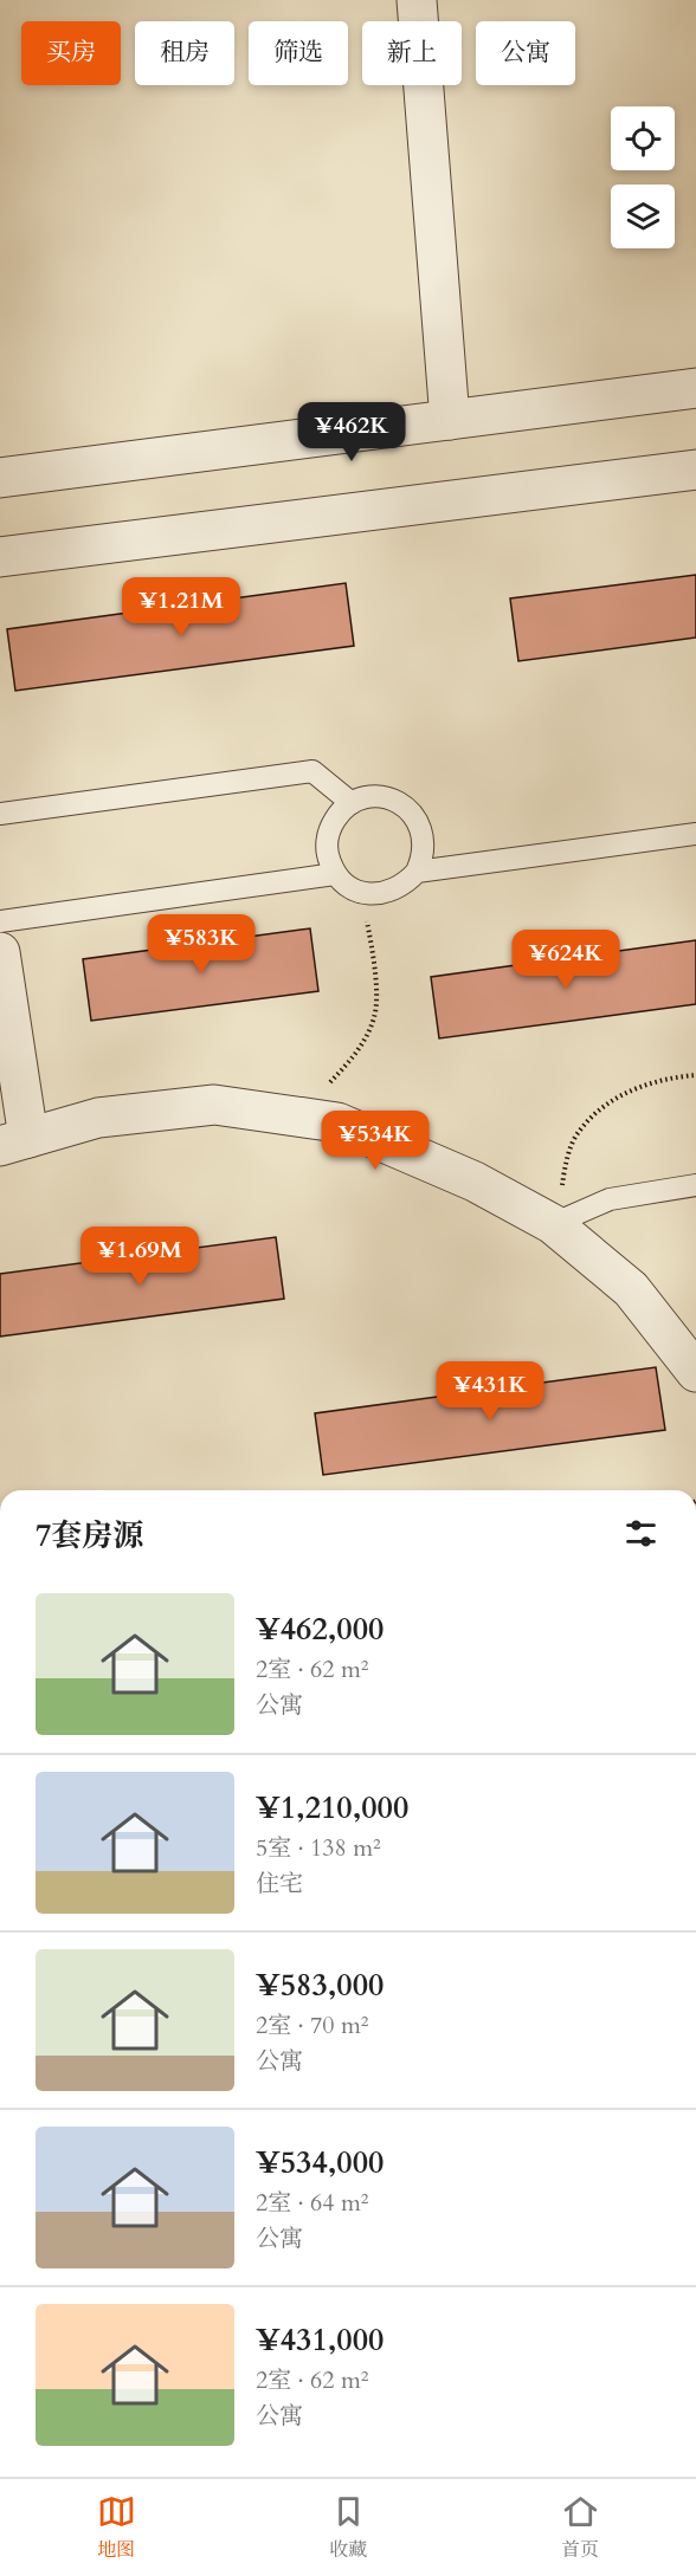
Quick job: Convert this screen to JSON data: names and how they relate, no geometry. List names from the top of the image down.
{
  "page": {
    "chip": [
      "买房",
      "租房",
      "筛选",
      "新上",
      "公寓"
    ],
    "price": [
      "¥462K",
      "¥1.21M",
      "¥583K",
      "¥624K",
      "¥534K",
      "¥1.69M",
      "¥431K"
    ],
    "heading": "7套房源",
    "list": [
      {
        "name": "¥462,000",
        "note": "2室 · 62 m² · 公寓"
      },
      {
        "name": "¥1,210,000",
        "note": "5室 · 138 m² · 住宅"
      },
      {
        "name": "¥583,000",
        "note": "2室 · 70 m² · 公寓"
      },
      {
        "name": "¥534,000",
        "note": "2室 · 64 m² · 公寓"
      },
      {
        "name": "¥431,000",
        "note": "2室 · 62 m² · 公寓"
      }
    ],
    "tabs": ["地图", "收藏", "首页"]
  }
}
